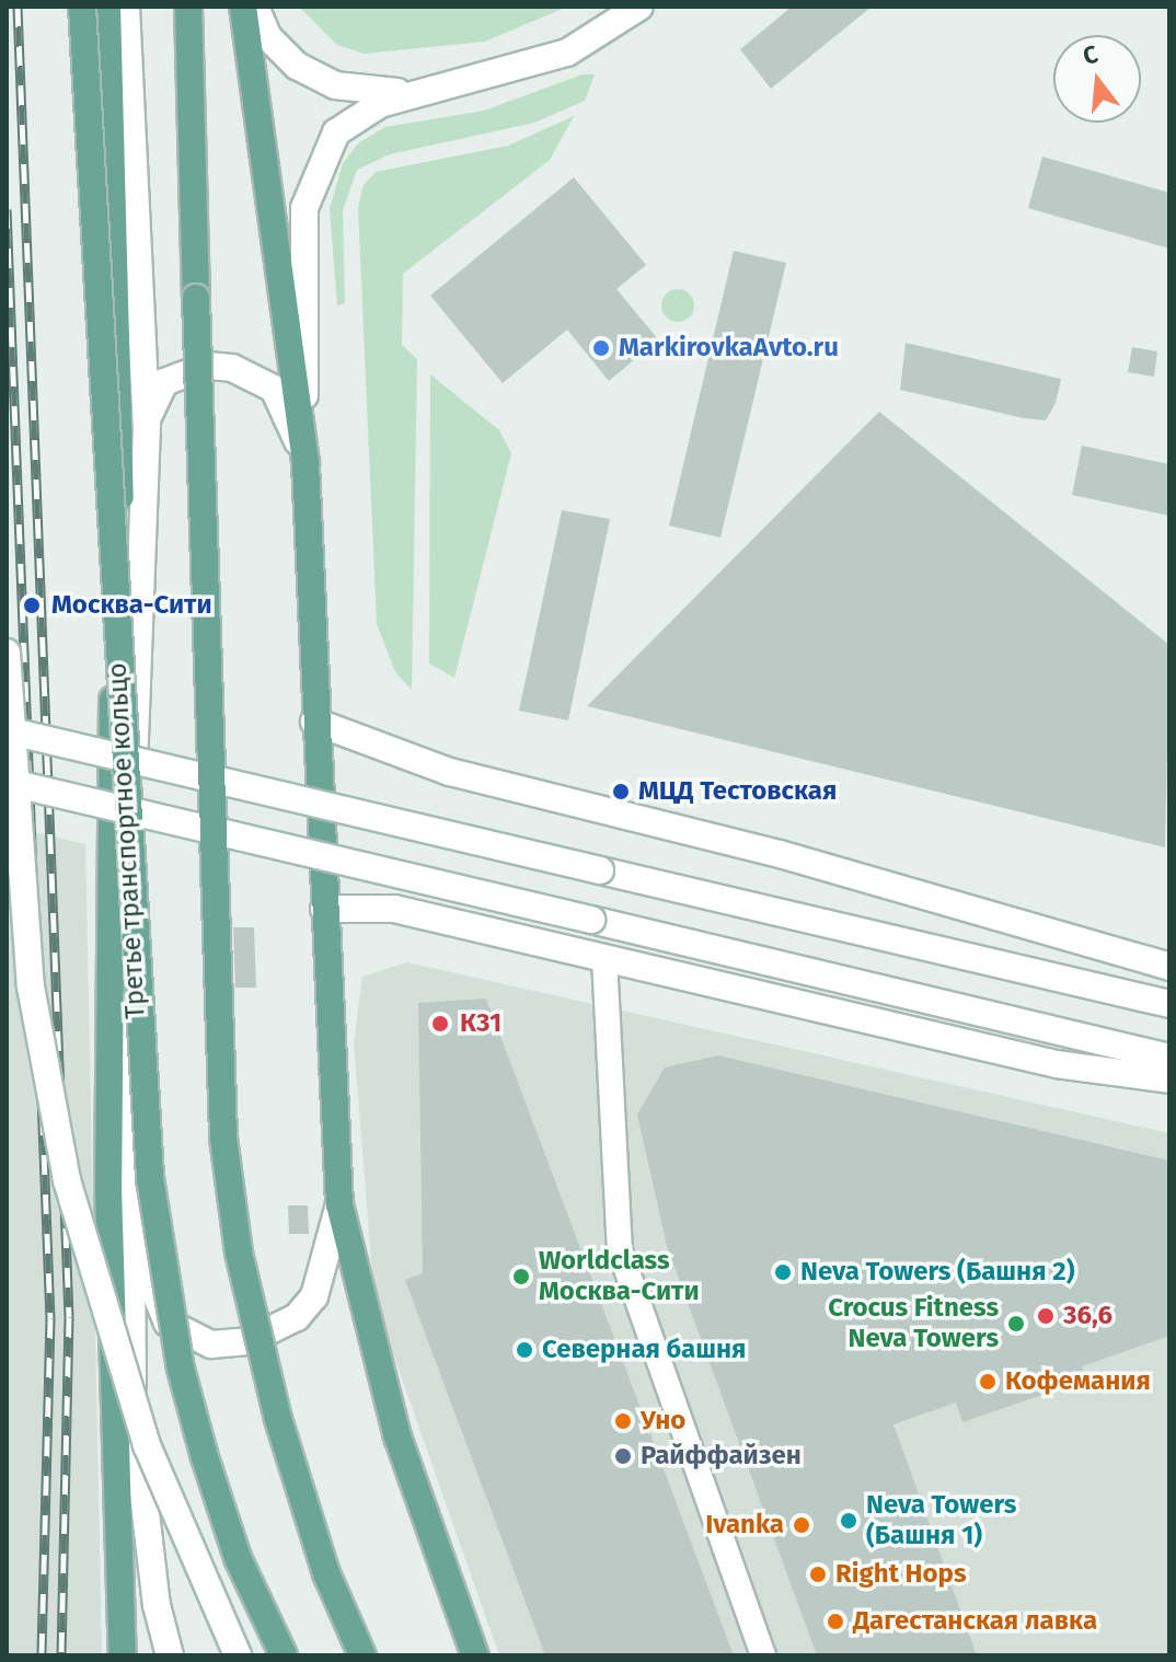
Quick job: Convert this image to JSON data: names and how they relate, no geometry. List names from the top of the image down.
{
  "streets": {
    "main road": ["Третье транспортное кольцо"]
  },
  "places": [
    "MarkirovkaAvto.ru",
    "Москва-Сити",
    "МЦД Тестовская",
    "К31",
    "Neva Towers (Башня 2)",
    "Worldclass Москва-Сити",
    "36,6",
    "Crocus Fitness Neva Towers",
    "Северная башня",
    "Кофемания",
    "Уно",
    "Райффайзен",
    "Neva Towers (Башня 1)",
    "Ivanka",
    "Right Hops",
    "Дагестанская лавка"
  ],
  "north": "top"
}
